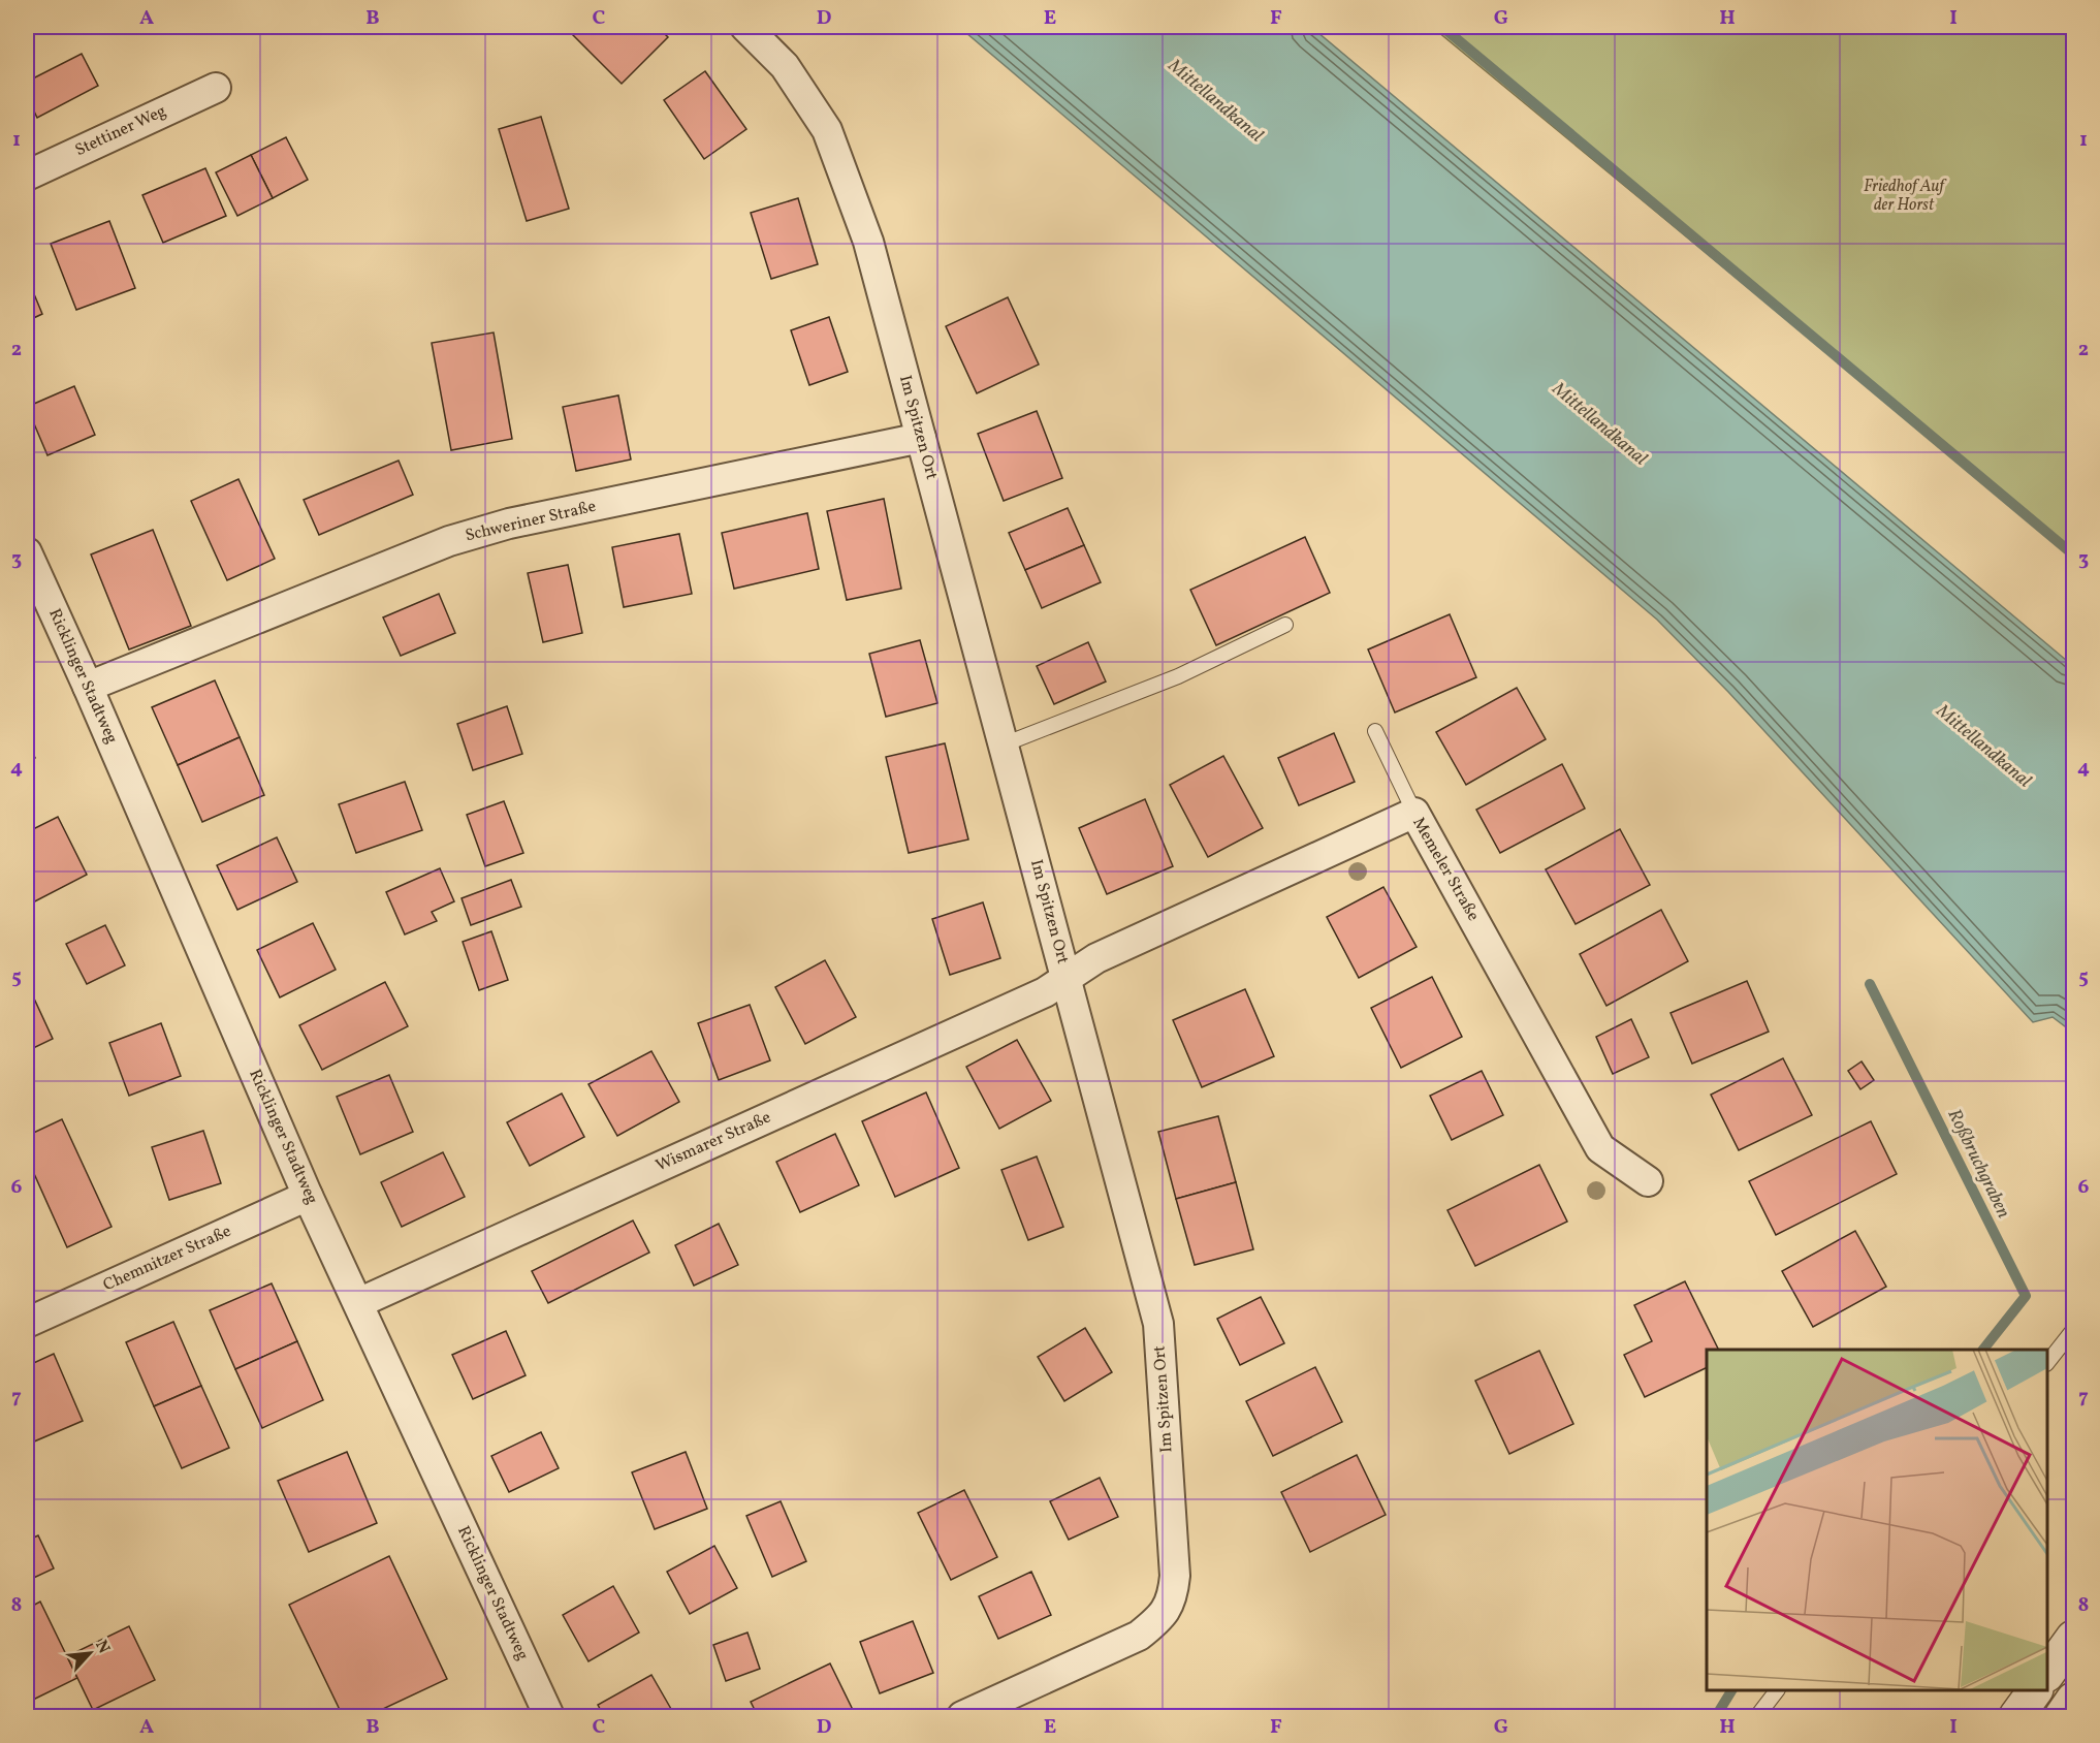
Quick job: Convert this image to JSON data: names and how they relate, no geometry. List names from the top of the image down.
{
  "streets": {
    "street": [
      "Stettiner Weg",
      "Im Spitzen Ort",
      "Schweriner Straße",
      "Ricklinger Stadtweg",
      "Memeler Straße",
      "Wismarer Straße",
      "Chemnitzer Straße"
    ]
  },
  "crossings": [
    ["Im Spitzen Ort", "Schweriner Straße"],
    ["Im Spitzen Ort", "Memeler Straße"],
    ["Im Spitzen Ort", "Wismarer Straße"],
    ["Schweriner Straße", "Ricklinger Stadtweg"],
    ["Ricklinger Stadtweg", "Wismarer Straße"],
    ["Ricklinger Stadtweg", "Chemnitzer Straße"],
    ["Memeler Straße", "Wismarer Straße"]
  ],
  "water": ["Mittellandkanal", "Roßbruchgraben"],
  "parks": ["Friedhof Auf der Horst"],
  "north": "top right",
  "grid": {
    "columns": [
      "A",
      "B",
      "C",
      "D",
      "E",
      "F",
      "G",
      "H",
      "I"
    ],
    "rows": [
      "1",
      "2",
      "3",
      "4",
      "5",
      "6",
      "7",
      "8"
    ]
  }
}
